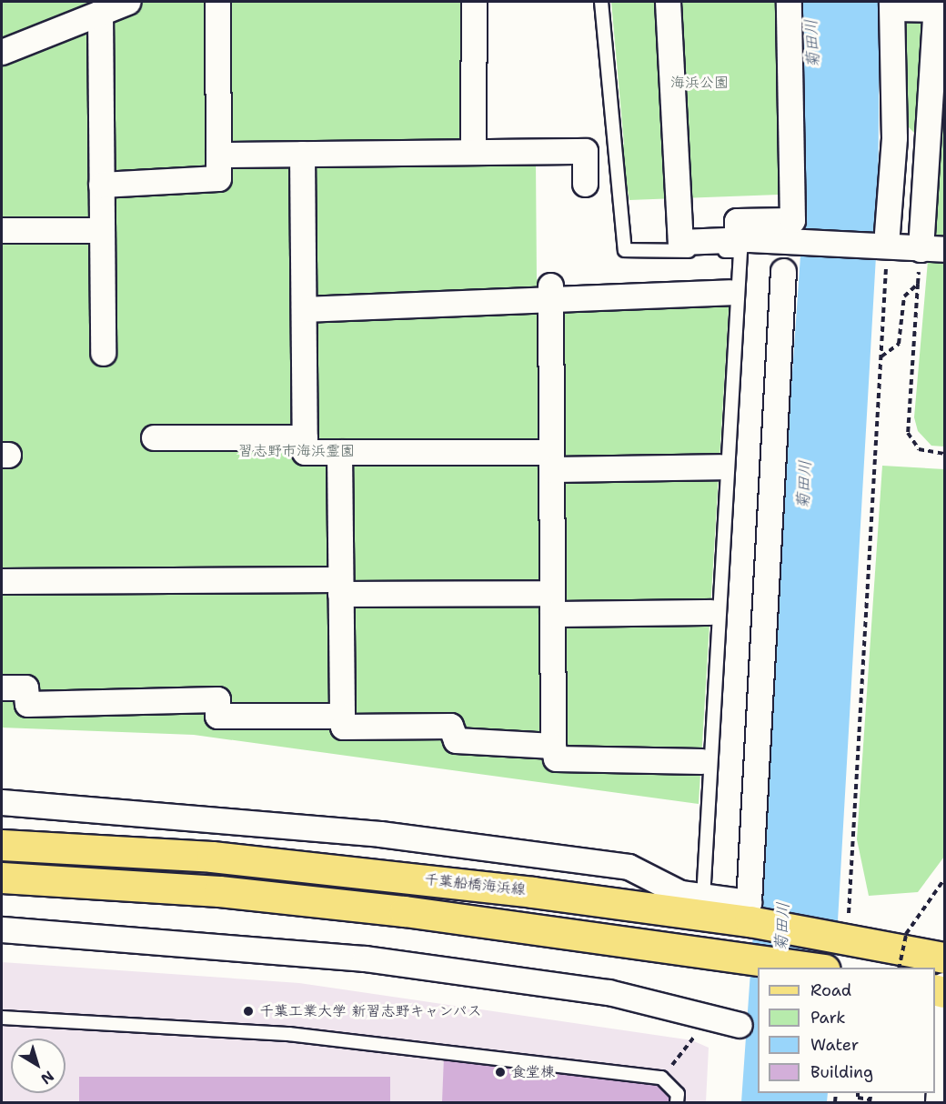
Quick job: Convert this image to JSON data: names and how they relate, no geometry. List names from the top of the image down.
{
  "streets": {
    "main road": ["千葉船橋海浜線"]
  },
  "water": ["菊田川"],
  "parks": ["海浜公園", "習志野市海浜霊園"],
  "places": ["千葉工業大学 新習志野キャンパス", "食堂棟"],
  "legend": [
    "Road",
    "Park",
    "Water",
    "Building"
  ],
  "north": "bottom right"
}
